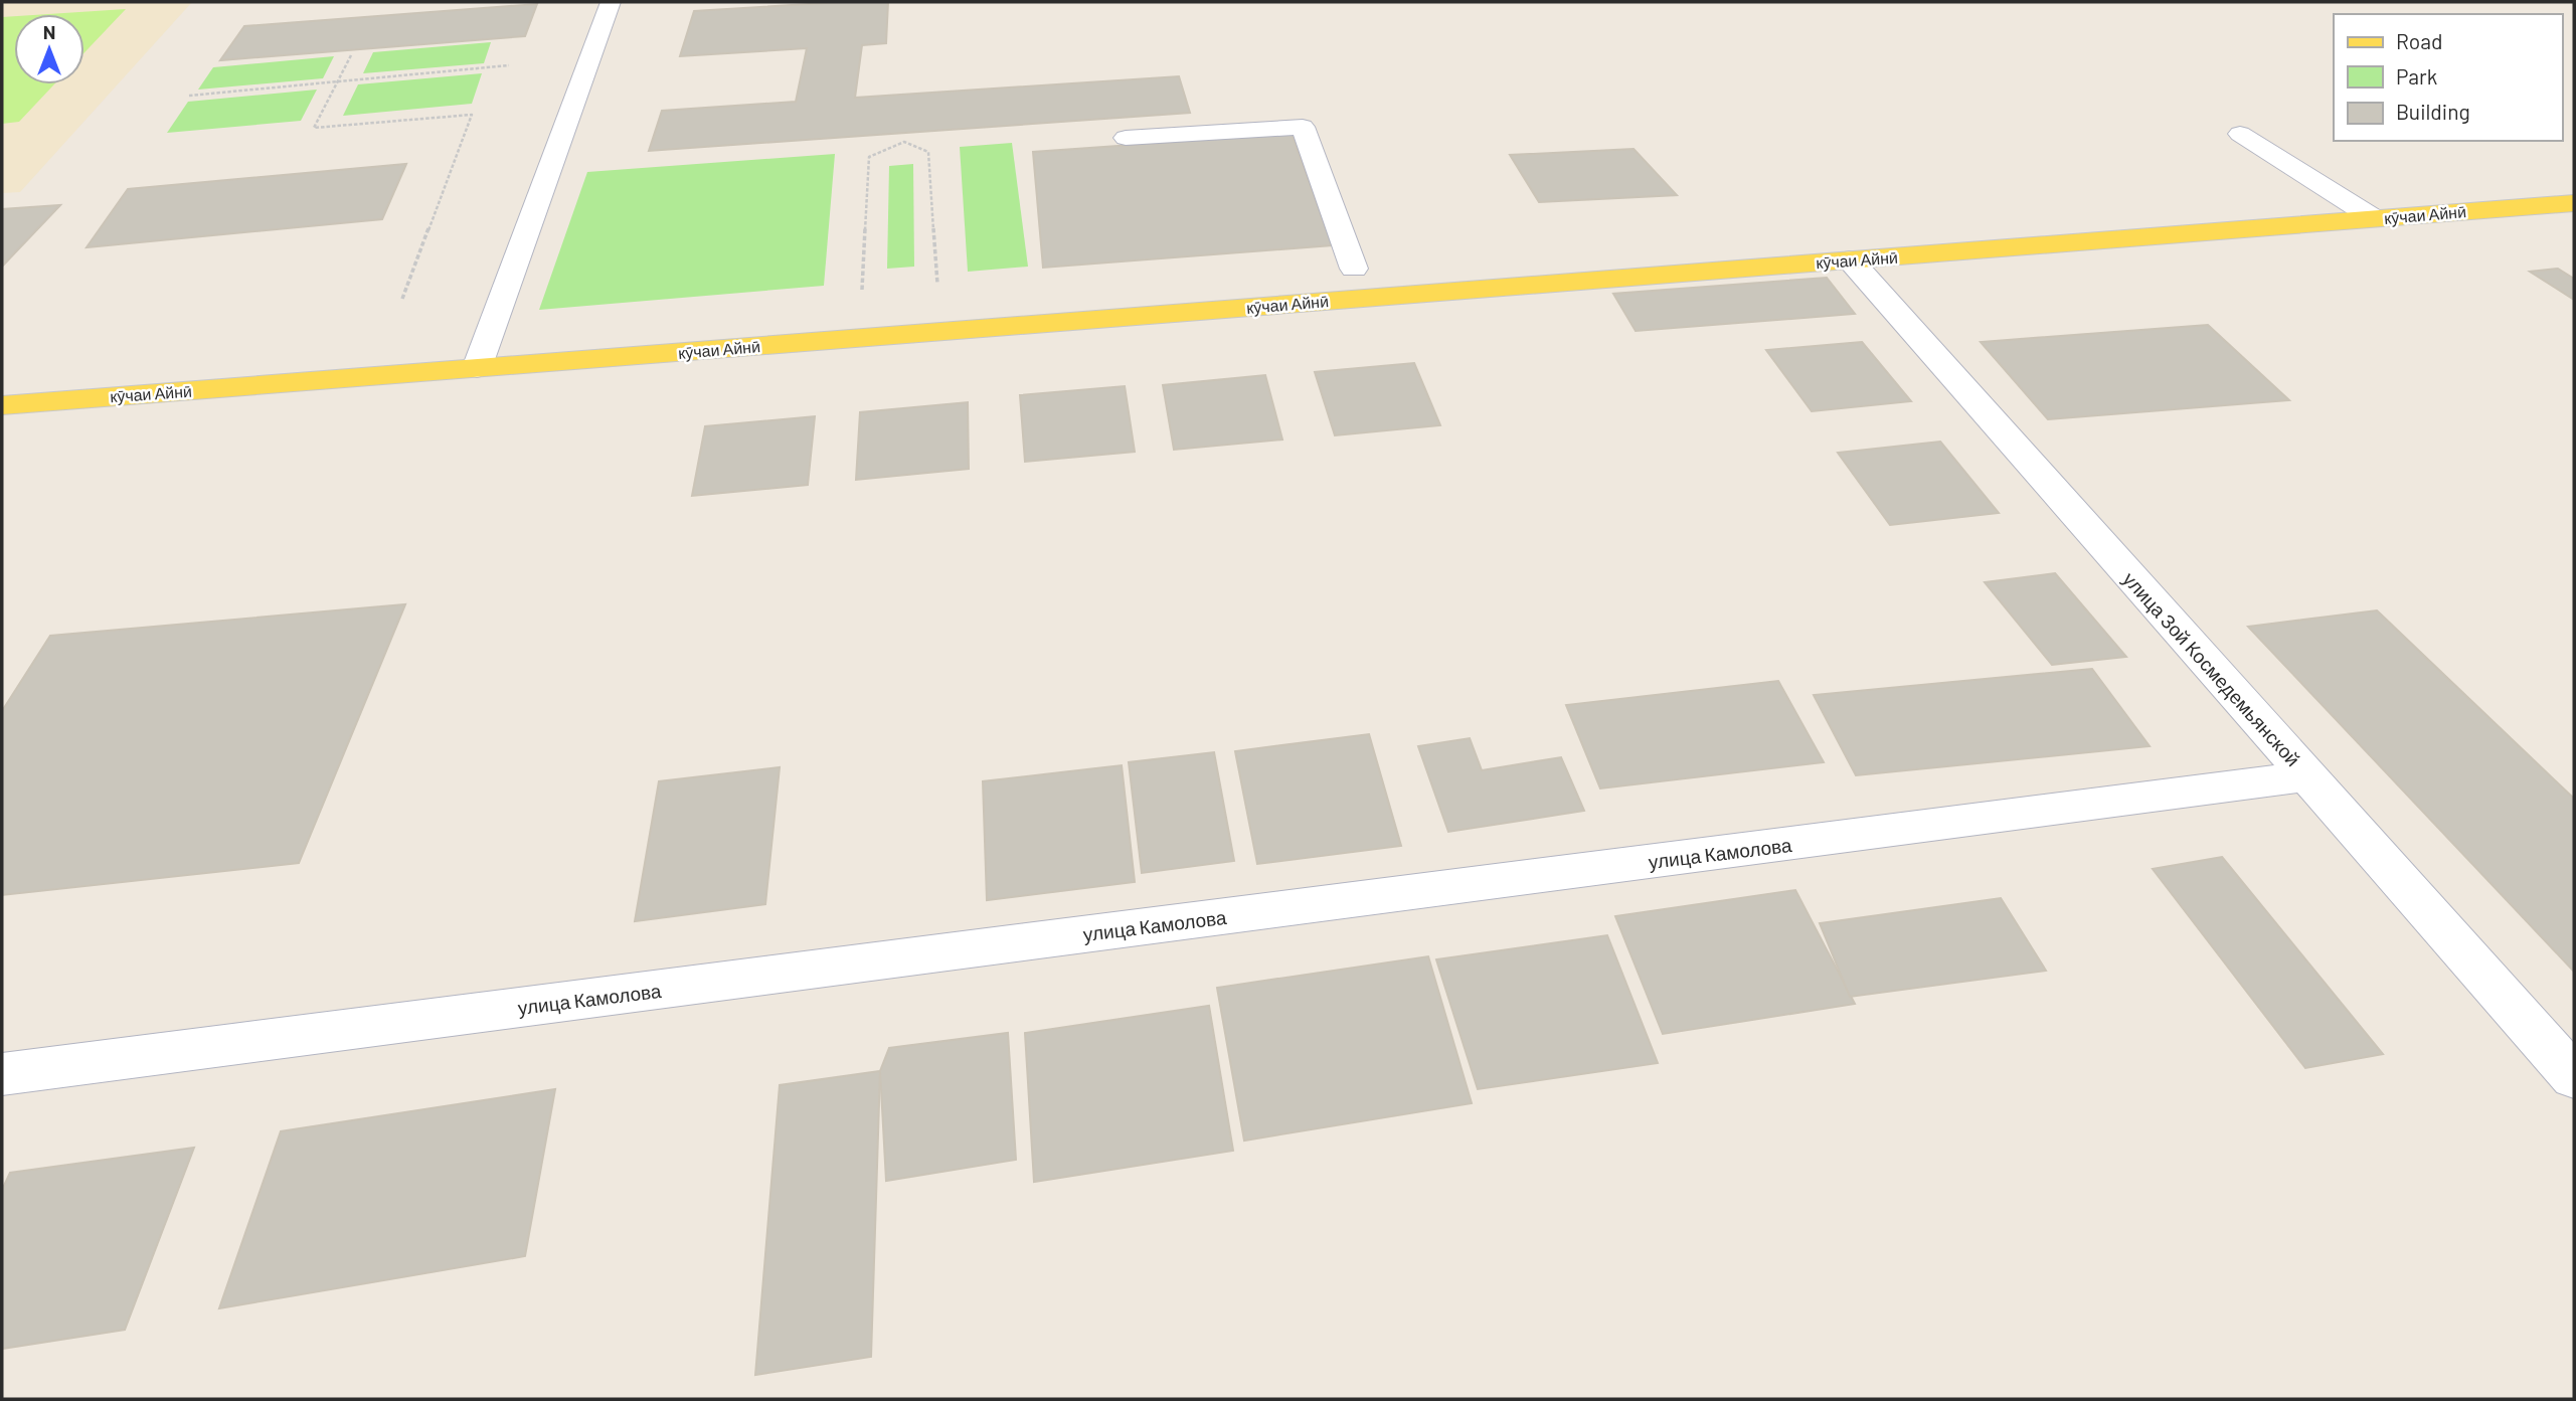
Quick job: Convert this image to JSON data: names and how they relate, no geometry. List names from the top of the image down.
{
  "streets": {
    "main road": ["кӯчаи Айнӣ"],
    "street": ["улица Зой Космедемьянской", "улица Камолова"]
  },
  "crossings": [
    ["кӯчаи Айнӣ", "улица Зой Космедемьянской"],
    ["улица Зой Космедемьянской", "улица Камолова"]
  ],
  "legend": ["Road", "Park", "Building"],
  "north": "top"
}
